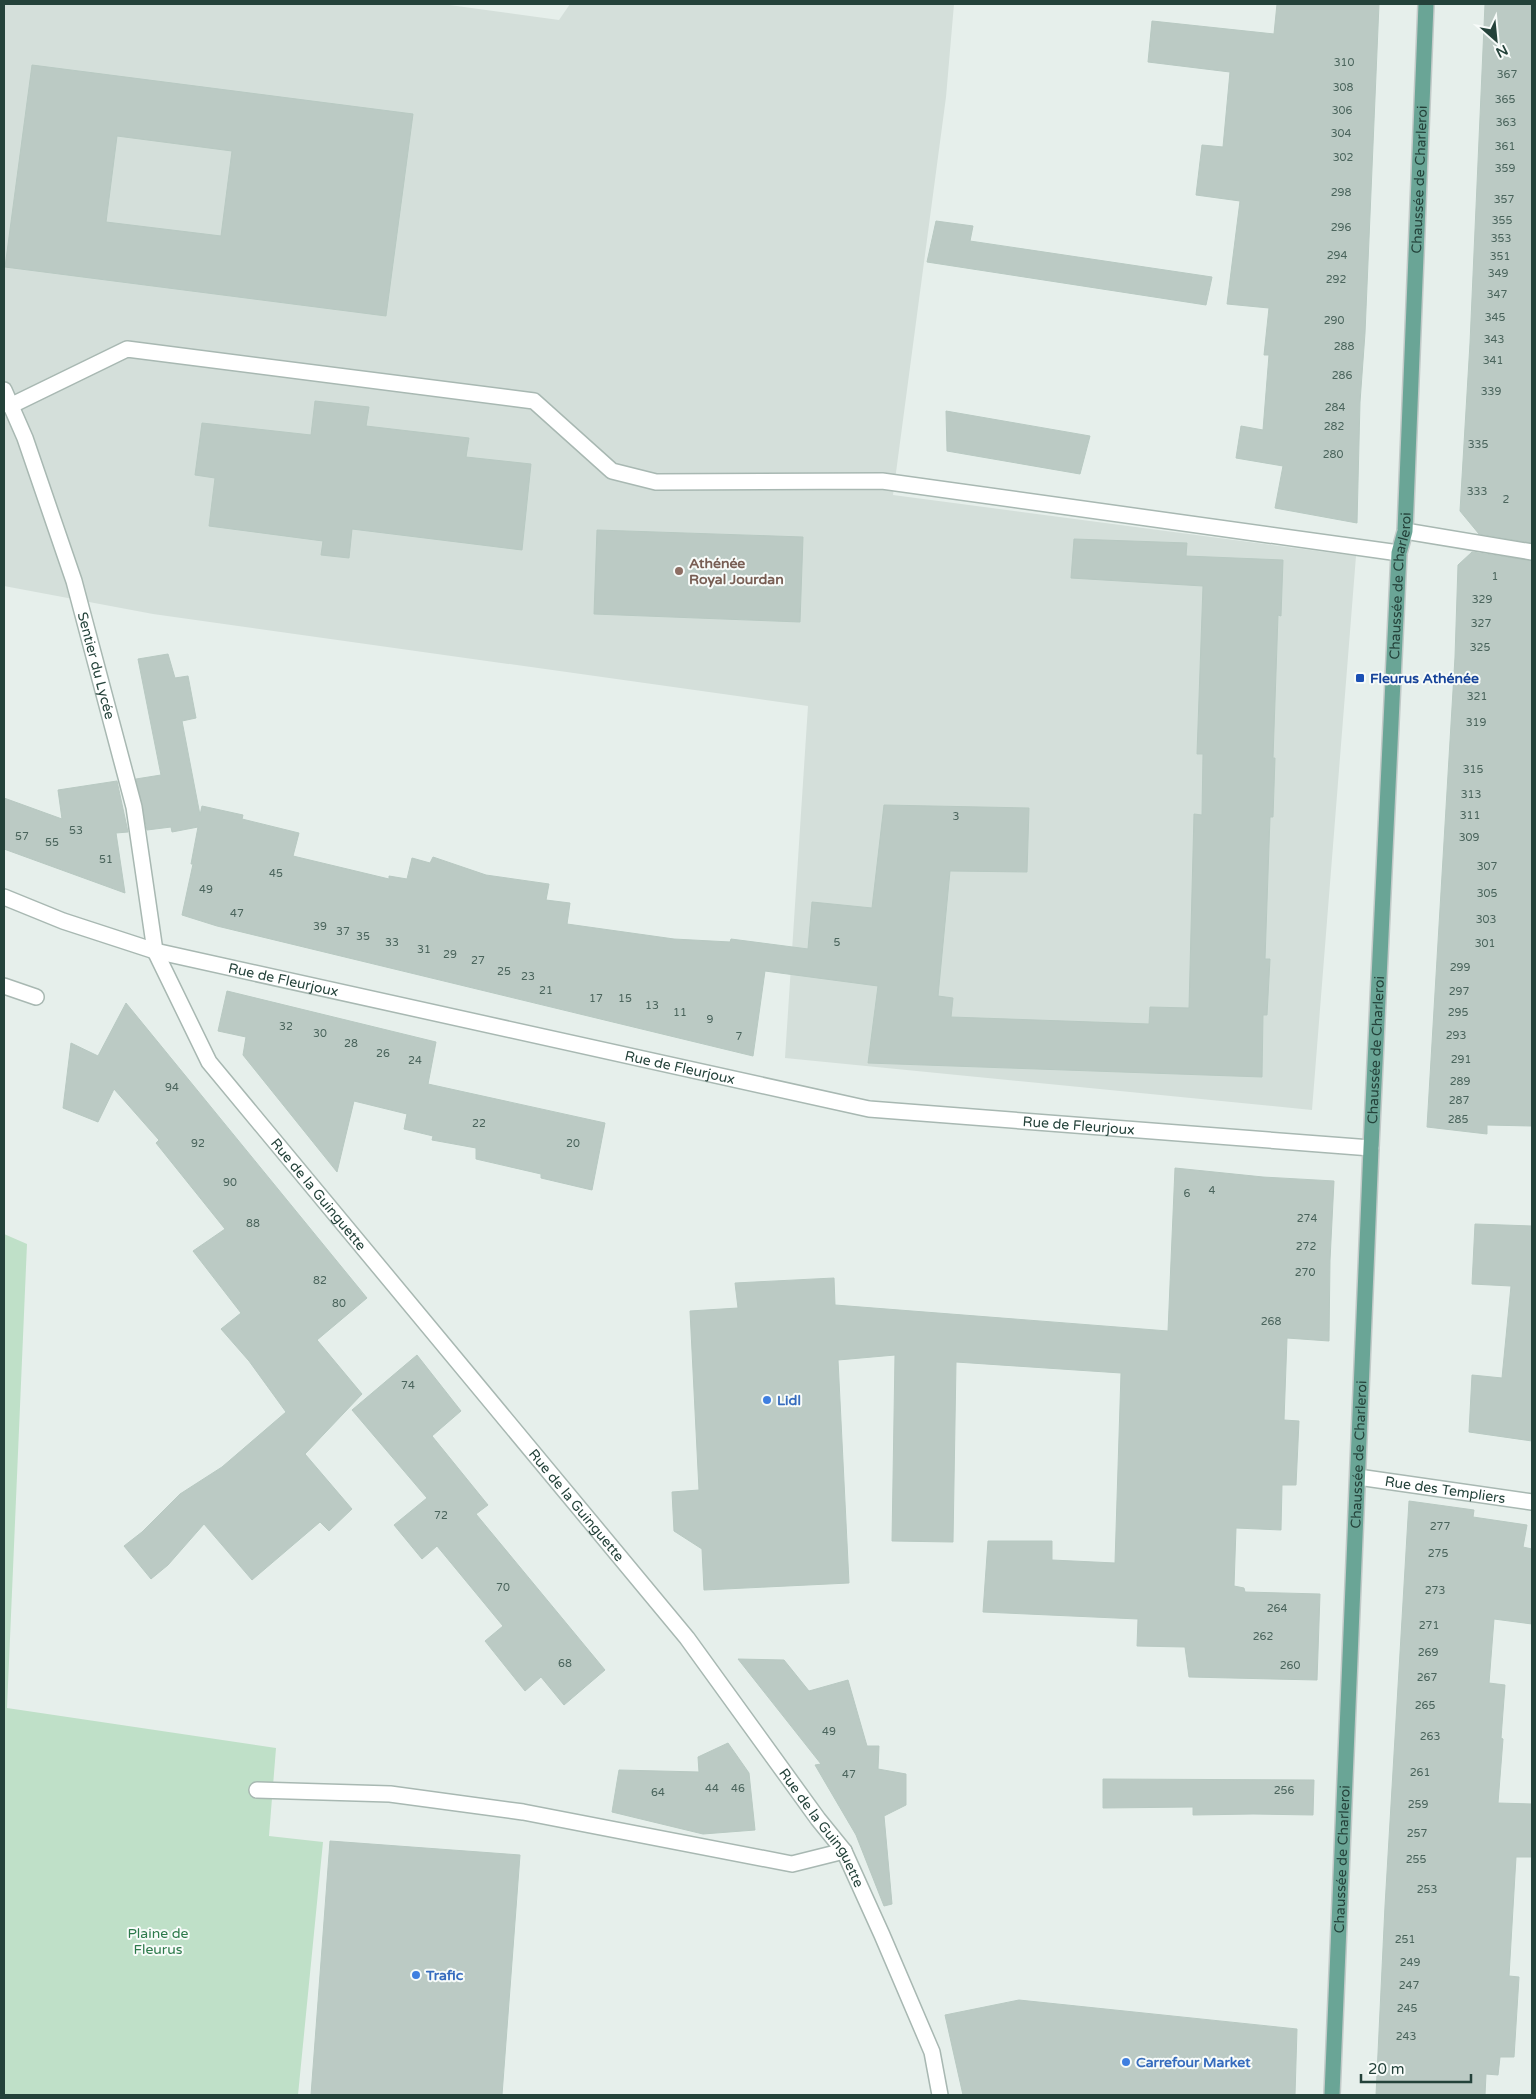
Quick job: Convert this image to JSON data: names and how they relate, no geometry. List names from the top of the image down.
{
  "streets": {
    "main road": ["Chaussée de Charleroi"],
    "street": [
      "Sentier du Lycée",
      "Rue de Fleurjoux",
      "Rue de la Guinguette",
      "Rue des Templiers"
    ]
  },
  "crossings": [
    ["Chaussée de Charleroi", "Rue de Fleurjoux"],
    ["Chaussée de Charleroi", "Rue des Templiers"],
    ["Sentier du Lycée", "Rue de Fleurjoux"],
    ["Sentier du Lycée", "Rue de la Guinguette"],
    ["Rue de Fleurjoux", "Rue de la Guinguette"]
  ],
  "parks": ["Plaine de Fleurus"],
  "places": {
    "other": [
      "Athénée Royal Jourdan",
      "Lidl",
      "Trafic",
      "Carrefour Market"
    ],
    "transit": ["Fleurus Athénée"]
  },
  "house_numbers": [
    "310",
    "367",
    "308",
    "365",
    "306",
    "363",
    "304",
    "361",
    "302",
    "359",
    "298",
    "357",
    "355",
    "296",
    "353",
    "294",
    "351",
    "349",
    "292",
    "347",
    "345",
    "290",
    "343",
    "288",
    "341",
    "286",
    "339",
    "284",
    "282",
    "335",
    "280",
    "333",
    "2",
    "1",
    "329",
    "327",
    "325",
    "321",
    "319",
    "315",
    "313",
    "311",
    "3",
    "53",
    "57",
    "309",
    "55",
    "51",
    "307",
    "45",
    "49",
    "305",
    "47",
    "303",
    "39",
    "37",
    "35",
    "33",
    "5",
    "301",
    "31",
    "29",
    "27",
    "299",
    "25",
    "23",
    "21",
    "297",
    "17",
    "15",
    "13",
    "11",
    "295",
    "9",
    "32",
    "30",
    "293",
    "7",
    "28",
    "26",
    "291",
    "24",
    "289",
    "94",
    "287",
    "285",
    "22",
    "92",
    "20",
    "90",
    "4",
    "6",
    "274",
    "88",
    "272",
    "270",
    "82",
    "80",
    "268",
    "74",
    "72",
    "277",
    "275",
    "70",
    "273",
    "264",
    "271",
    "262",
    "269",
    "68",
    "260",
    "267",
    "265",
    "49",
    "263",
    "261",
    "47",
    "44",
    "46",
    "256",
    "64",
    "259",
    "257",
    "255",
    "253",
    "251",
    "249",
    "247",
    "245",
    "243"
  ],
  "scale_bar": "20 m",
  "north": "bottom right"
}
